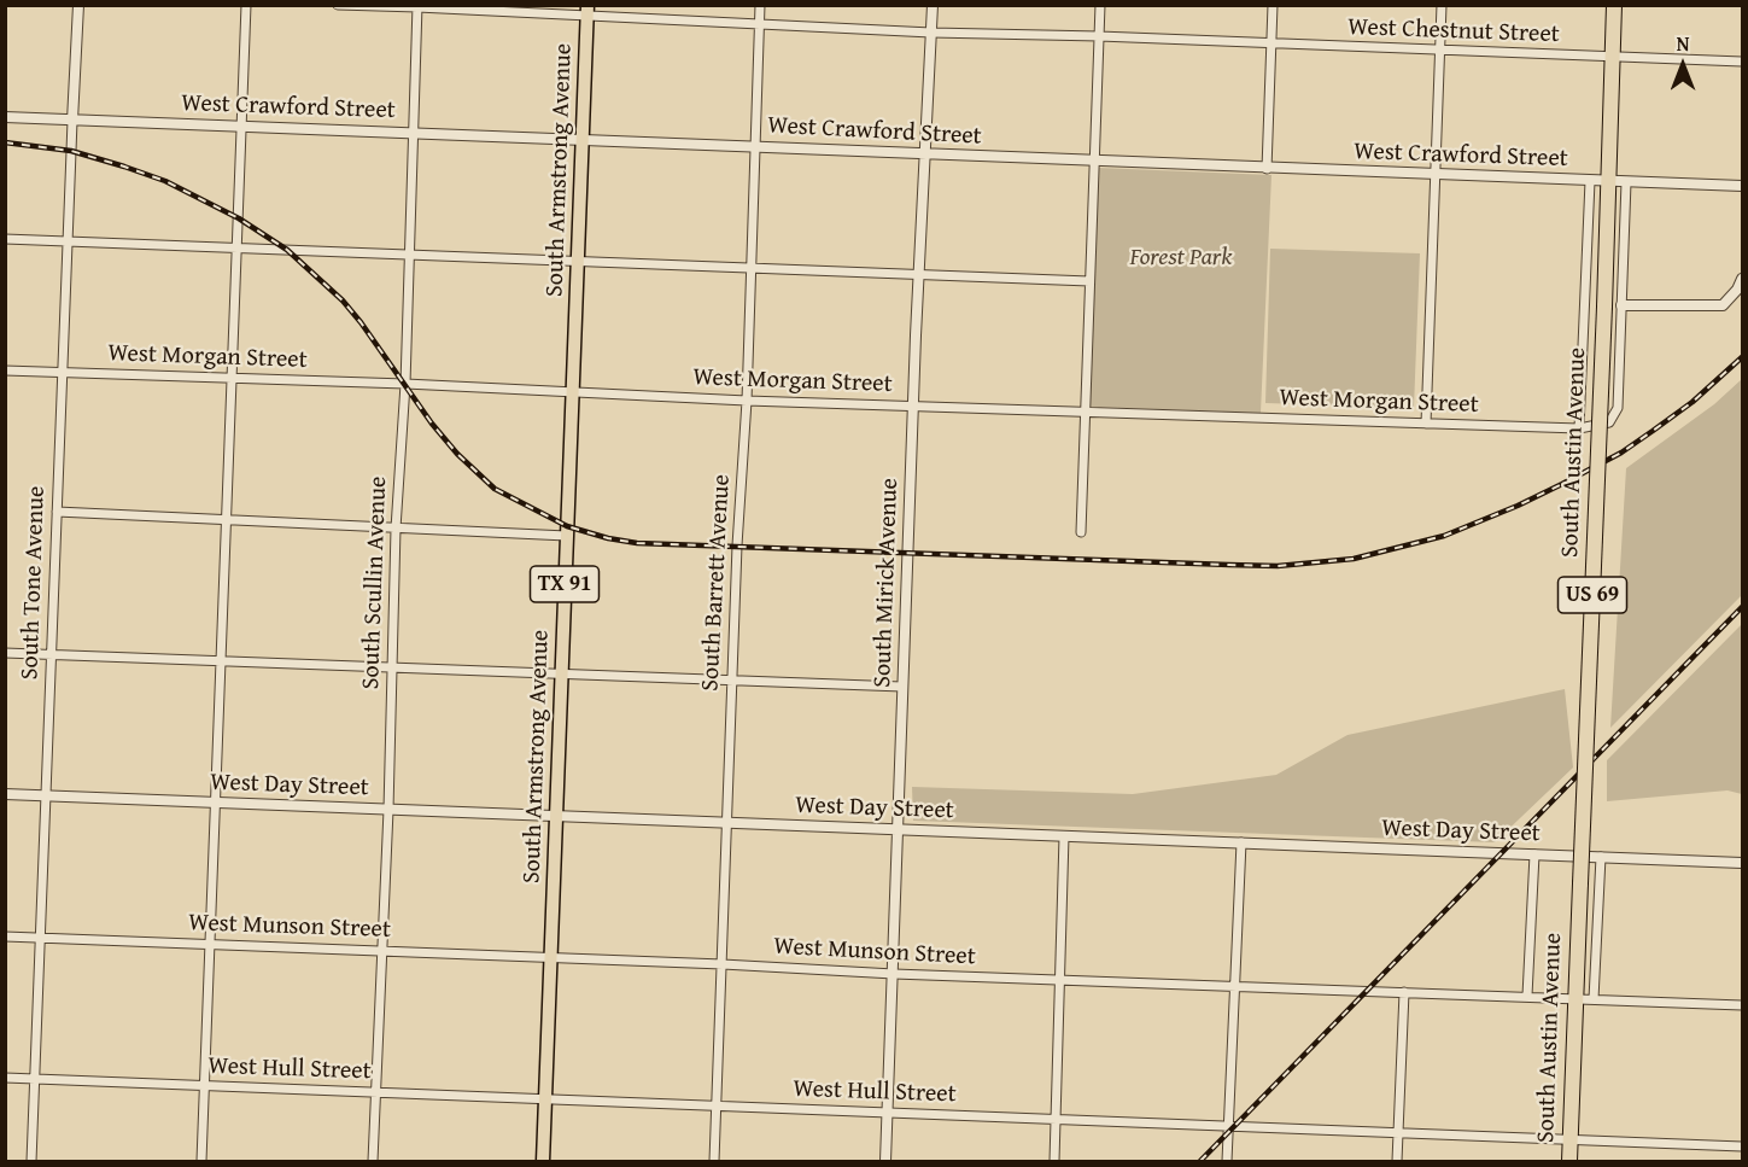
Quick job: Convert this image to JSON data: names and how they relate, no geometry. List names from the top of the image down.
{
  "streets": {
    "highway": ["South Austin Avenue", "US 69"],
    "main road": ["South Armstrong Avenue", "TX 91"],
    "street": [
      "West Chestnut Street",
      "West Crawford Street",
      "West Morgan Street",
      "South Tone Avenue",
      "South Scullin Avenue",
      "South Barrett Avenue",
      "South Mirick Avenue",
      "West Day Street",
      "West Munson Street",
      "West Hull Street"
    ]
  },
  "crossings": [
    ["West Chestnut Street", "South Armstrong Avenue"],
    ["West Chestnut Street", "South Austin Avenue"],
    ["West Chestnut Street", "South Scullin Avenue"],
    ["West Chestnut Street", "South Barrett Avenue"],
    ["West Chestnut Street", "South Mirick Avenue"],
    ["West Crawford Street", "South Armstrong Avenue"],
    ["West Crawford Street", "West Morgan Street"],
    ["West Crawford Street", "South Austin Avenue"],
    ["West Crawford Street", "South Tone Avenue"],
    ["West Crawford Street", "South Scullin Avenue"],
    ["West Crawford Street", "South Barrett Avenue"],
    ["West Crawford Street", "South Mirick Avenue"],
    ["South Armstrong Avenue", "West Morgan Street"],
    ["South Armstrong Avenue", "West Day Street"],
    ["South Armstrong Avenue", "West Munson Street"],
    ["South Armstrong Avenue", "West Hull Street"],
    ["West Morgan Street", "South Tone Avenue"],
    ["West Morgan Street", "South Scullin Avenue"],
    ["West Morgan Street", "South Barrett Avenue"],
    ["West Morgan Street", "South Mirick Avenue"],
    ["South Austin Avenue", "West Munson Street"],
    ["South Austin Avenue", "West Hull Street"],
    ["South Tone Avenue", "West Day Street"],
    ["South Tone Avenue", "West Munson Street"],
    ["South Tone Avenue", "West Hull Street"],
    ["South Scullin Avenue", "West Day Street"],
    ["South Scullin Avenue", "West Munson Street"],
    ["South Scullin Avenue", "West Hull Street"],
    ["South Barrett Avenue", "West Day Street"],
    ["South Barrett Avenue", "West Munson Street"],
    ["South Barrett Avenue", "West Hull Street"],
    ["South Mirick Avenue", "West Day Street"],
    ["South Mirick Avenue", "West Munson Street"],
    ["South Mirick Avenue", "West Hull Street"]
  ],
  "parks": ["Forest Park"],
  "north": "top"
}
